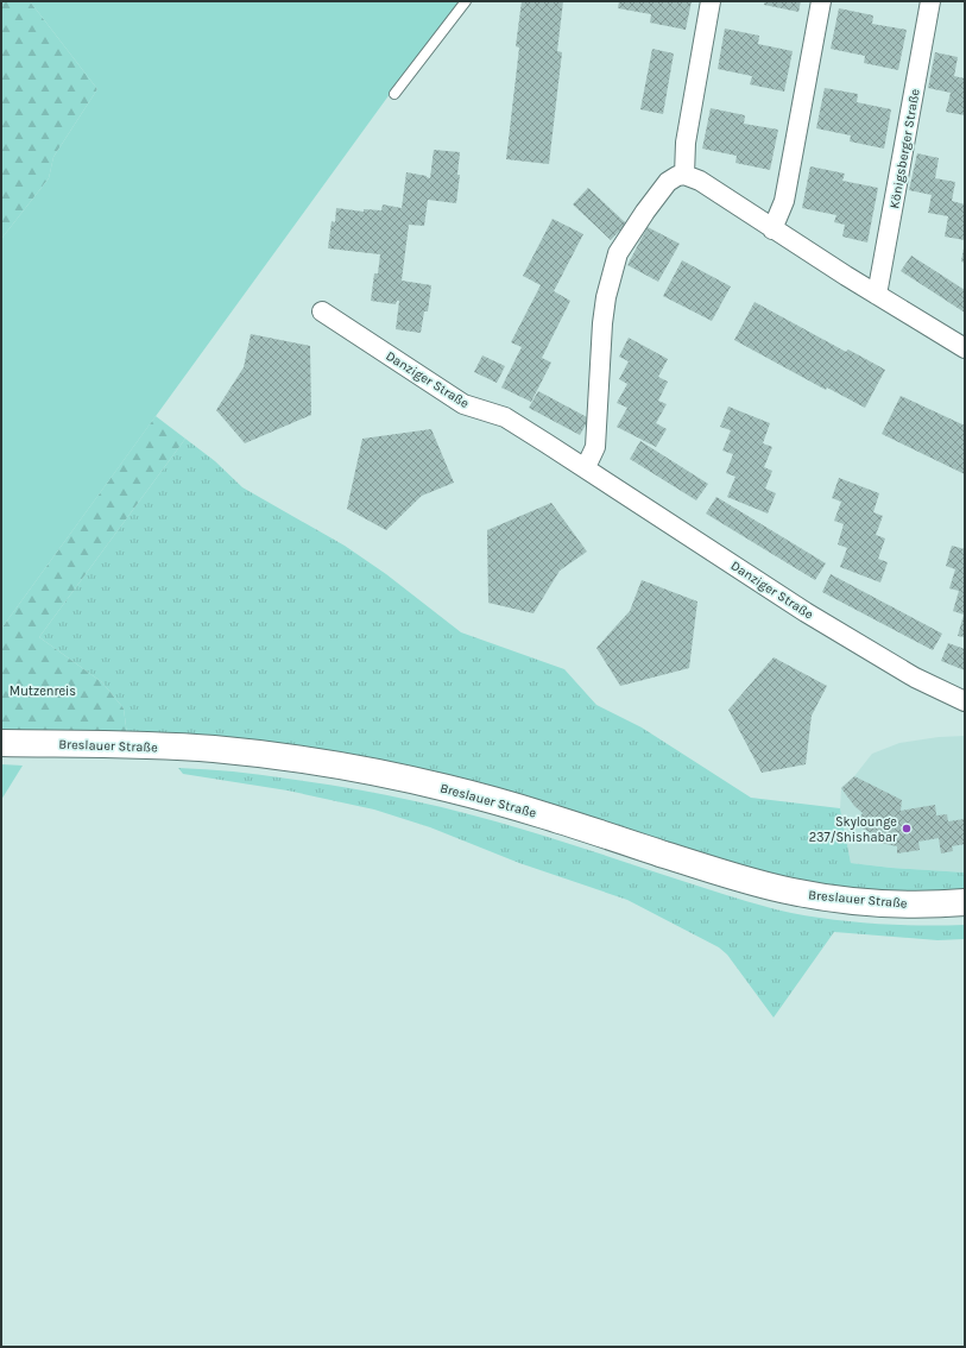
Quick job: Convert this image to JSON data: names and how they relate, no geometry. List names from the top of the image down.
{
  "streets": {
    "main road": ["Breslauer Straße"],
    "street": ["Königsberger Straße", "Danziger Straße"]
  },
  "parks": ["Mutzenreis"],
  "places": ["Skylounge 237/Shishabar"]
}
